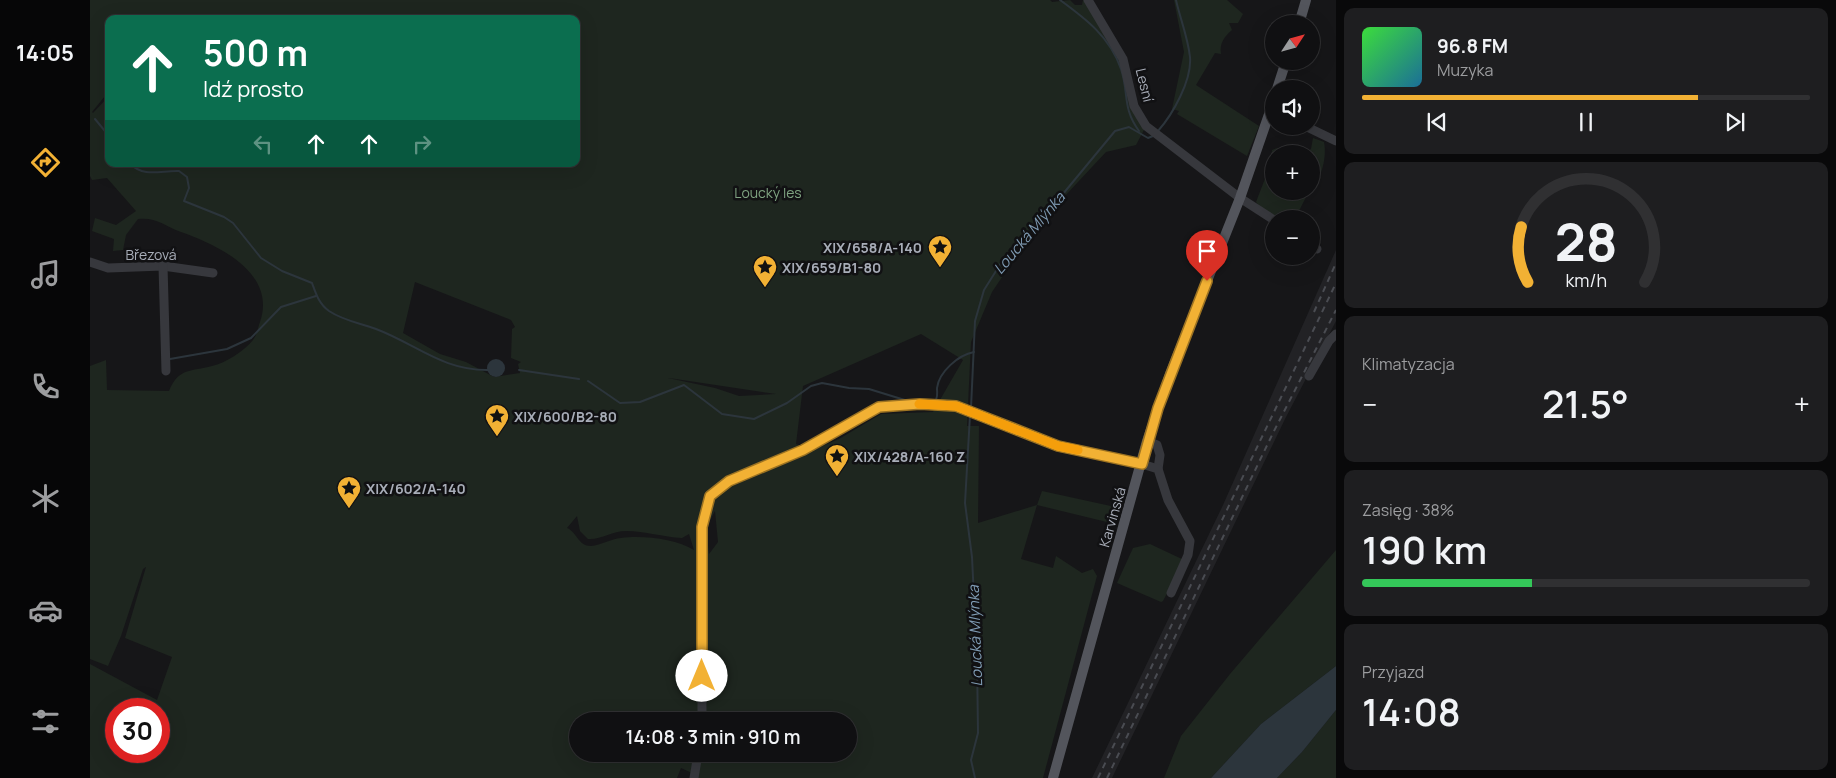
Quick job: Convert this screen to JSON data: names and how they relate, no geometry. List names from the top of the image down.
{
  "streets": {
    "main road": ["Karvinská"],
    "street": ["Lesní", "Březová"]
  },
  "crossings": [
    ["Lesní", "Karvinská"]
  ],
  "water": ["Loucká Mlýnka"],
  "parks": ["Loucký les"],
  "places": {
    "place": [
      "XIX/658/A-140",
      "XIX/659/B1-80",
      "XIX/600/B2-80",
      "XIX/428/A-160 Z",
      "XIX/602/A-140"
    ]
  },
  "north": "top right",
  "page": {
    "tabs": "14:05",
    "map_buttons": ["+", "−"],
    "turn": ["500 m", "Idź prosto"],
    "song": ["96.8 FM", "Muzyka"],
    "tile": [
      "Klimatyzacja",
      ["Zasięg · 38%", "190 km"],
      ["Przyjazd", "14:08"]
    ],
    "heat": ["−", "21.5°", "+"],
    "limit": "30",
    "trip": "14:08 · 3 min · 910 m",
    "gauge": ["28", "km/h"]
  }
}
